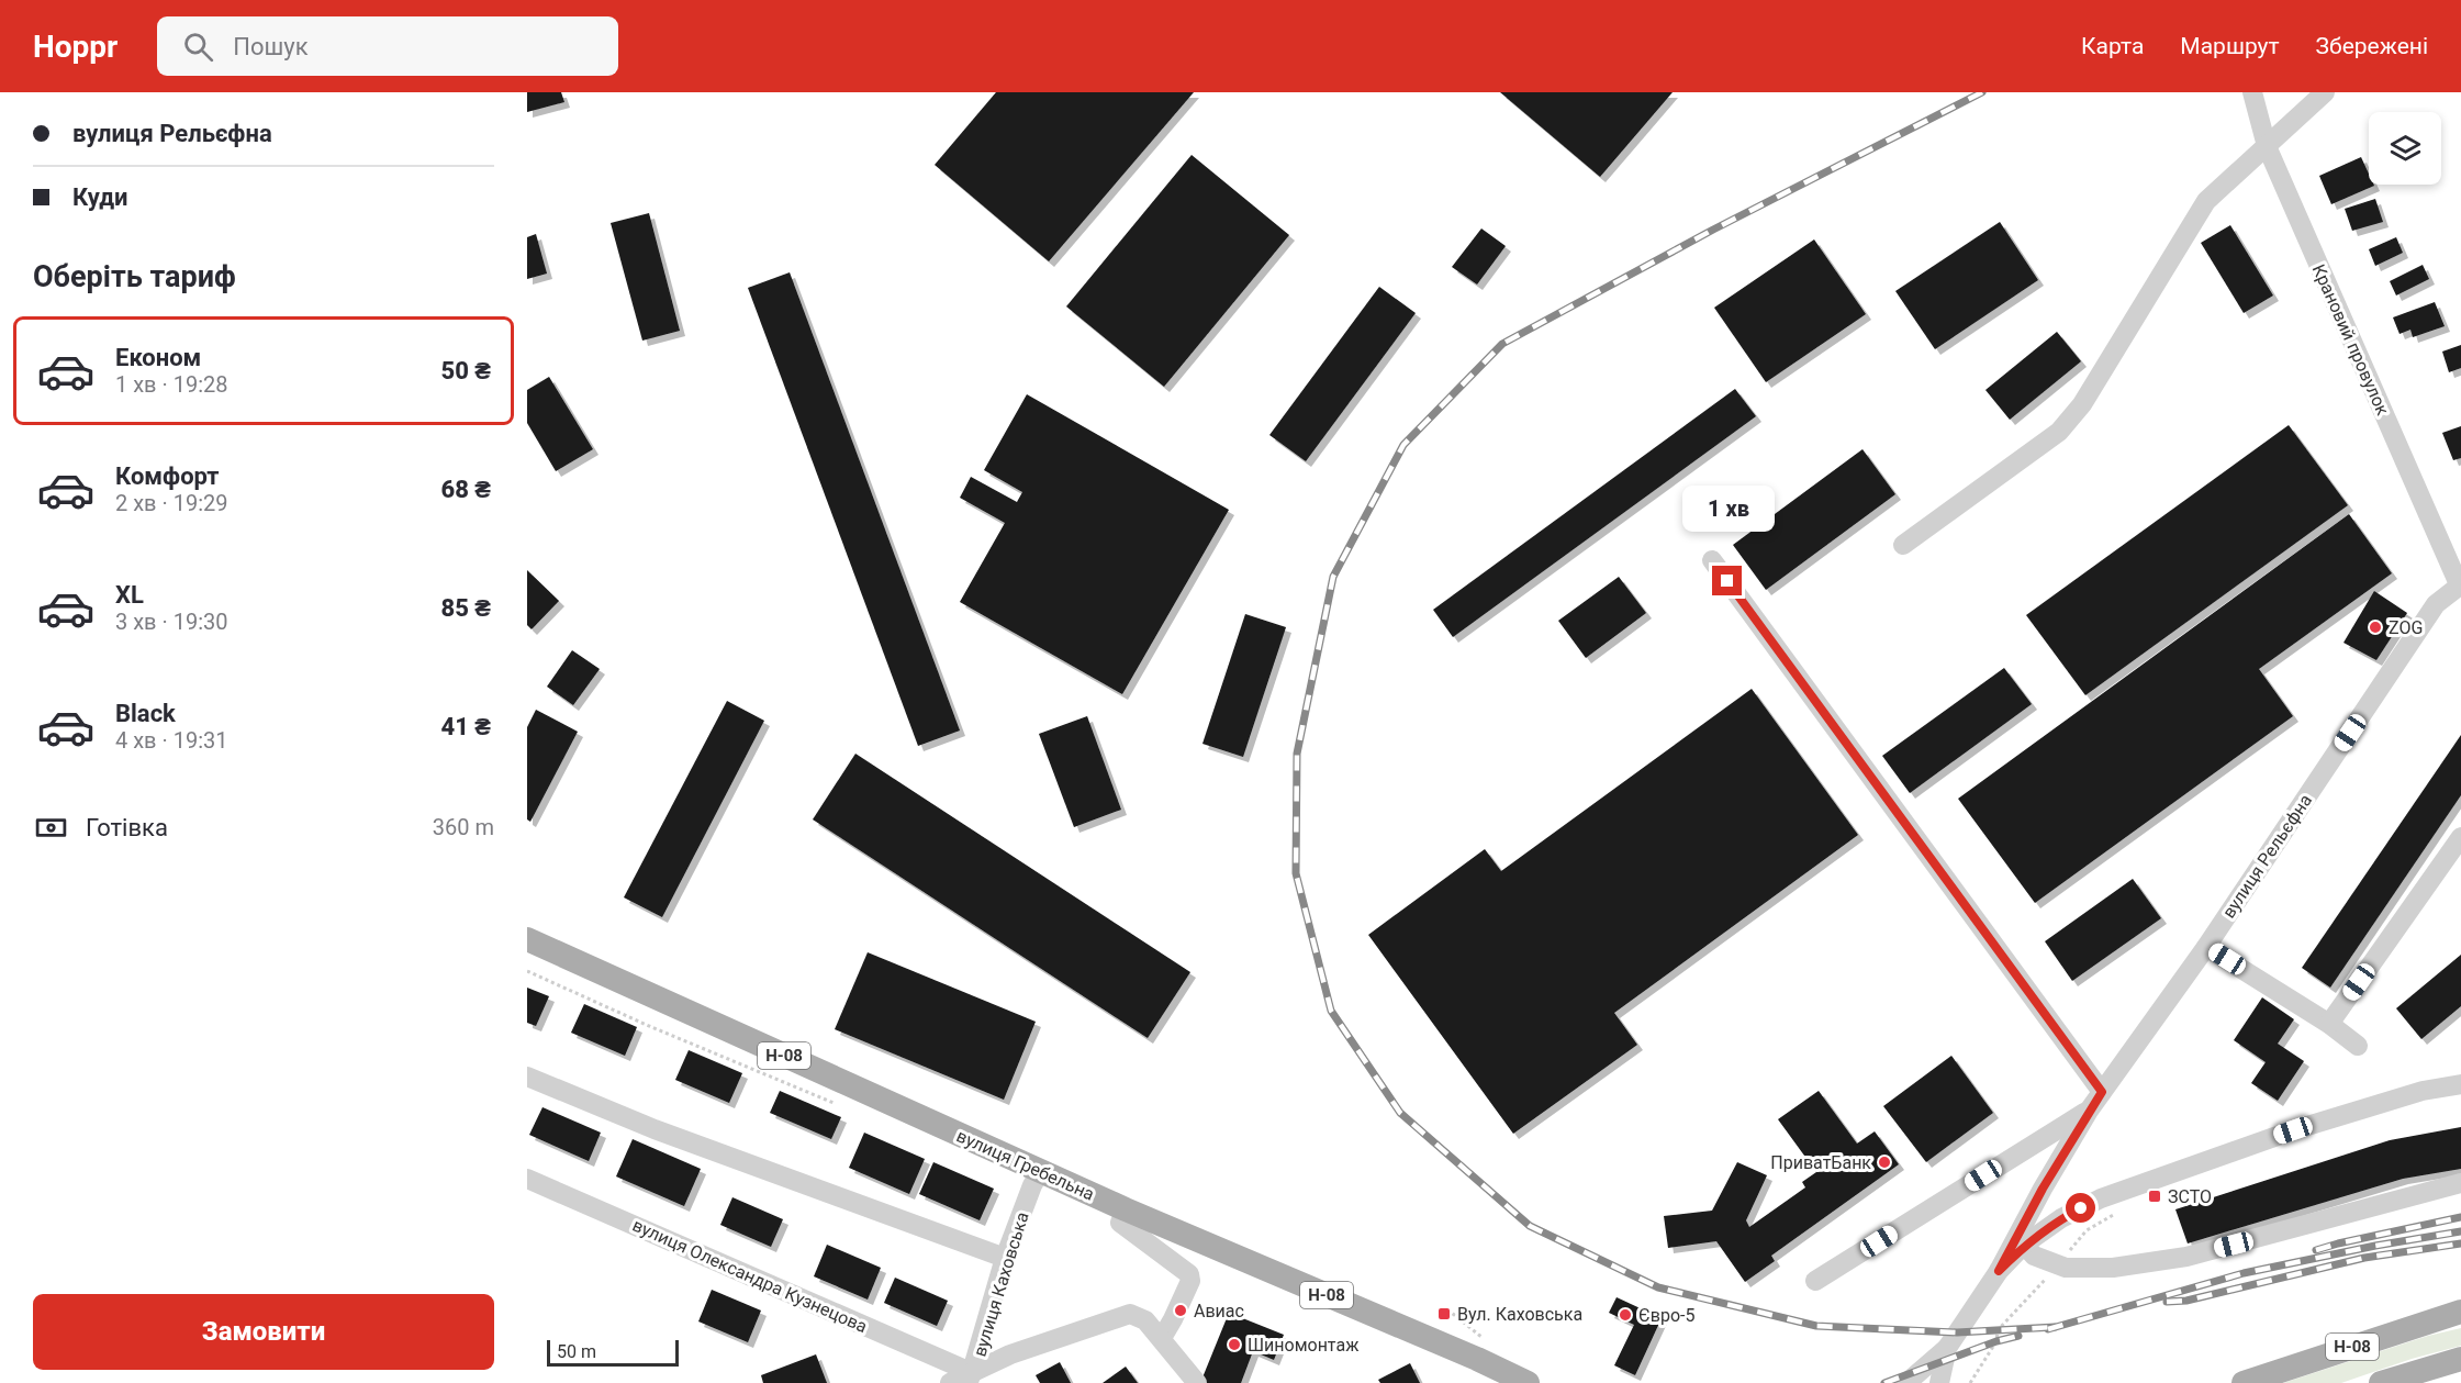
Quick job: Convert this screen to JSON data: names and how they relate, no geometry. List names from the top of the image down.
{
  "streets": {
    "main road": ["Н-08", "вулиця Гребельна"],
    "street": [
      "Крановий провулок",
      "вулиця Рельєфна",
      "вулиця Олександра Кузнецова",
      "вулиця Каховська"
    ]
  },
  "crossings": [
    ["Крановий провулок", "вулиця Рельєфна"],
    ["вулиця Гребельна", "вулиця Каховська"],
    ["вулиця Олександра Кузнецова", "вулиця Каховська"]
  ],
  "places": {
    "other": [
      "ZOG",
      "ПриватБанк",
      "Авиас",
      "Євро-5",
      "Шиномонтаж"
    ],
    "transit": ["ЗСТО", "Вул. Каховська"]
  },
  "scale_bar": "50 m",
  "page": {
    "header": "Hoppr",
    "search": "Пошук",
    "nav": ["Карта", "Маршрут", "Збережені"],
    "banner": ["вулиця Рельєфна", "Куди"],
    "heading": "Оберіть тариф",
    "list": [
      {
        "name": "Економ",
        "note": "1 хв · 19:28",
        "value": "50 ₴"
      },
      {
        "name": "Комфорт",
        "note": "2 хв · 19:29",
        "value": "68 ₴"
      },
      {
        "name": "XL",
        "note": "3 хв · 19:30",
        "value": "85 ₴"
      },
      {
        "name": "Black",
        "note": "4 хв · 19:31",
        "value": "41 ₴"
      }
    ],
    "bubble": "1 хв",
    "pay": ["Готівка", "360 m"],
    "buttons": "Замовити",
    "scale": "50 m"
  }
}
